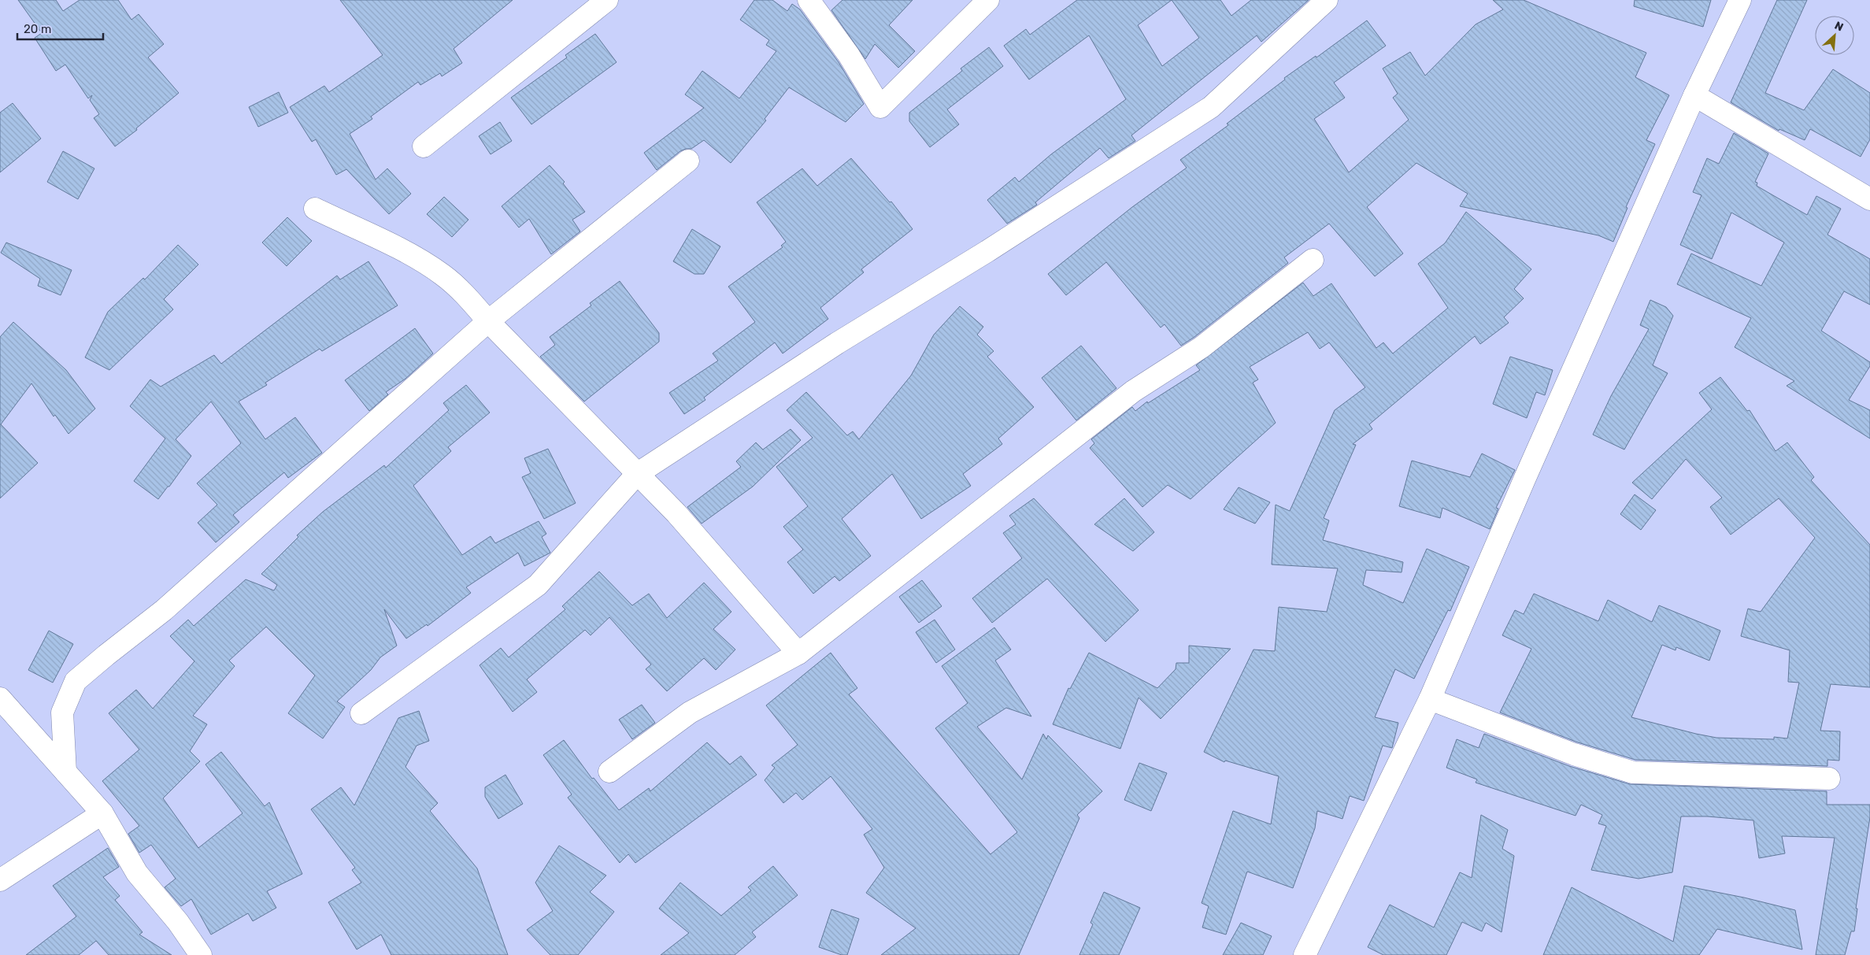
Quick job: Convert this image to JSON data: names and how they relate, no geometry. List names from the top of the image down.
{
  "scale_bar": "20 m",
  "north": "top right"
}
